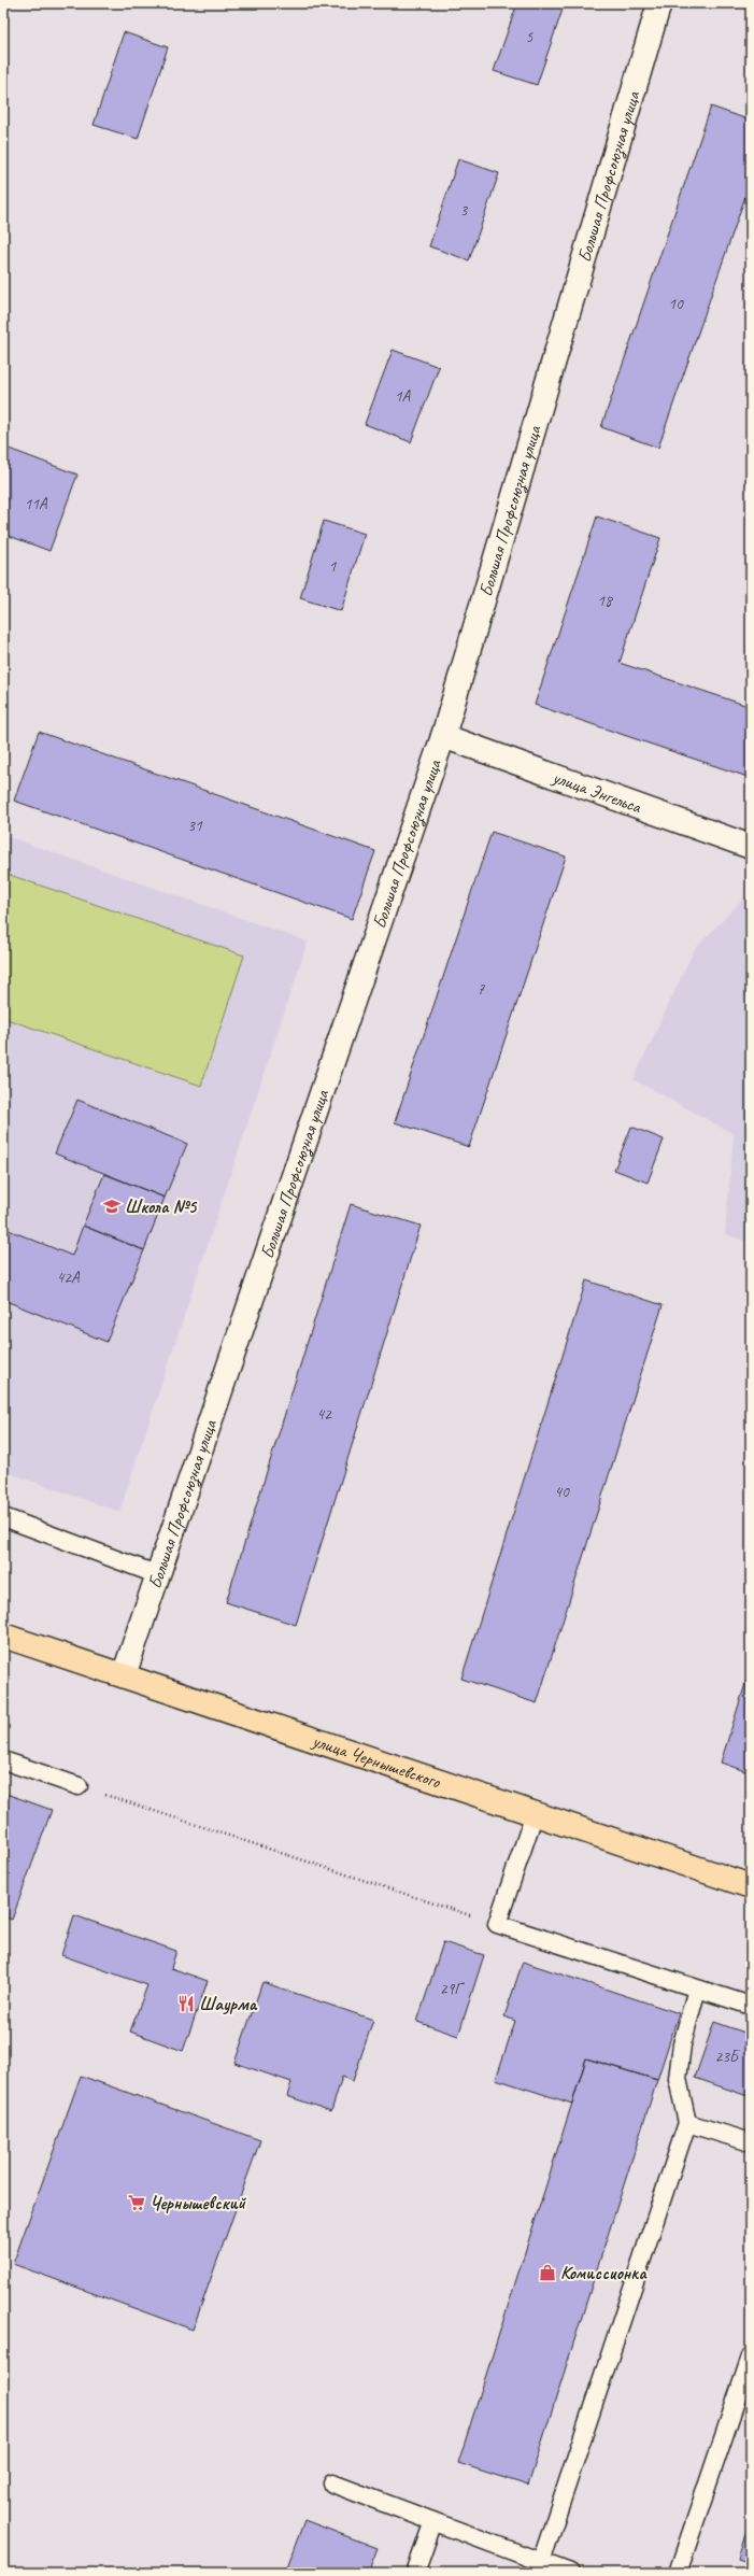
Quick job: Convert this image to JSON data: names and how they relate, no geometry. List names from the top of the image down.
{
  "streets": {
    "main road": ["улица Чернышевского"],
    "street": ["Большая Профсоюзная улица", "улица Энгельса"]
  },
  "crossings": [
    ["Большая Профсоюзная улица", "улица Энгельса"],
    ["Большая Профсоюзная улица", "улица Чернышевского"]
  ],
  "places": {
    "school or university": ["Школа №5"],
    "restaurant": ["Шаурма"],
    "supermarket": ["Чернышевский"],
    "shop": ["Комиссионка"]
  },
  "house_numbers": [
    "5",
    "3",
    "10",
    "1А",
    "11А",
    "1",
    "18",
    "31",
    "7",
    "42А",
    "42",
    "40",
    "29Г",
    "23Б"
  ]
}
